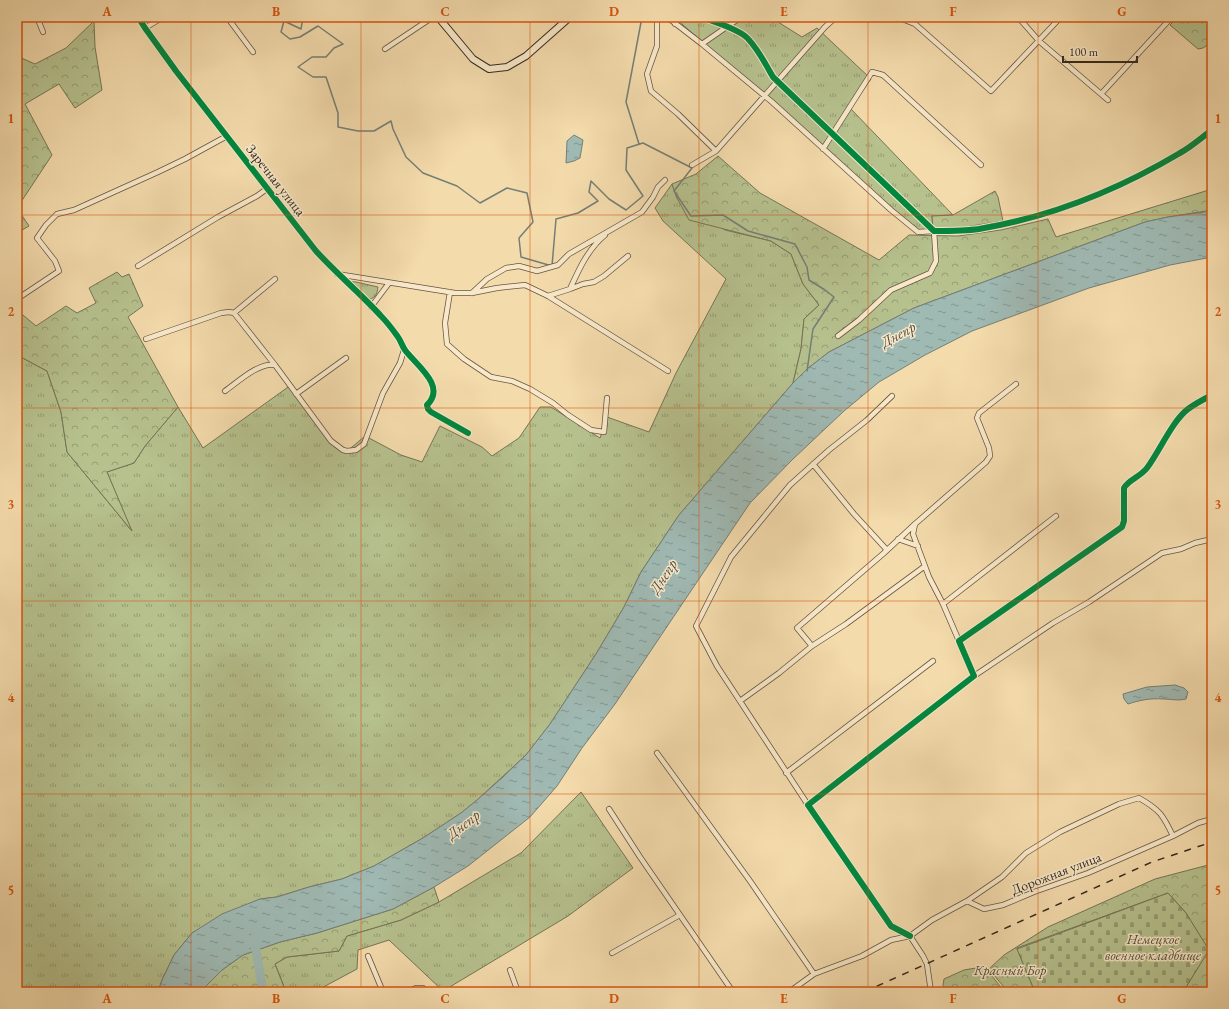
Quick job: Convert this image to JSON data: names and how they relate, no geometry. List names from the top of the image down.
{
  "streets": {
    "street": ["Заречная улица", "Дорожная улица"]
  },
  "water": ["Днепр"],
  "parks": ["Немецкое военное кладбище", "Красный Бор"],
  "scale_bar": "100 m",
  "grid": {
    "columns": [
      "A",
      "B",
      "C",
      "D",
      "E",
      "F",
      "G"
    ],
    "rows": [
      "1",
      "2",
      "3",
      "4",
      "5"
    ]
  }
}
